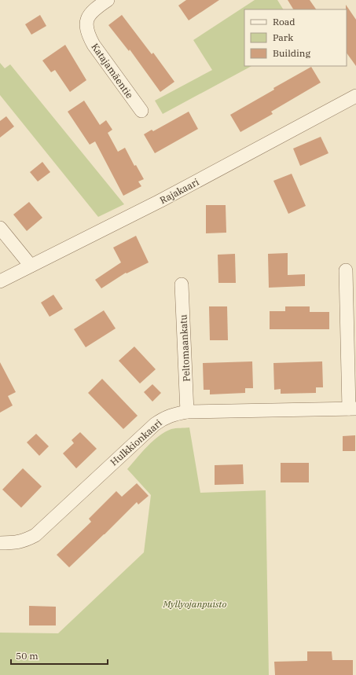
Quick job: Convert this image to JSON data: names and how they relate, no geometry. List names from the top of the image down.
{
  "streets": {
    "street": [
      "Katajamäentie",
      "Rajakaari",
      "Peltomaankatu",
      "Hulkkionkaari"
    ]
  },
  "crossings": [
    ["Peltomaankatu", "Hulkkionkaari"]
  ],
  "parks": ["Myllyojanpuisto"],
  "legend": ["Road", "Park", "Building"],
  "scale_bar": "50 m"
}
